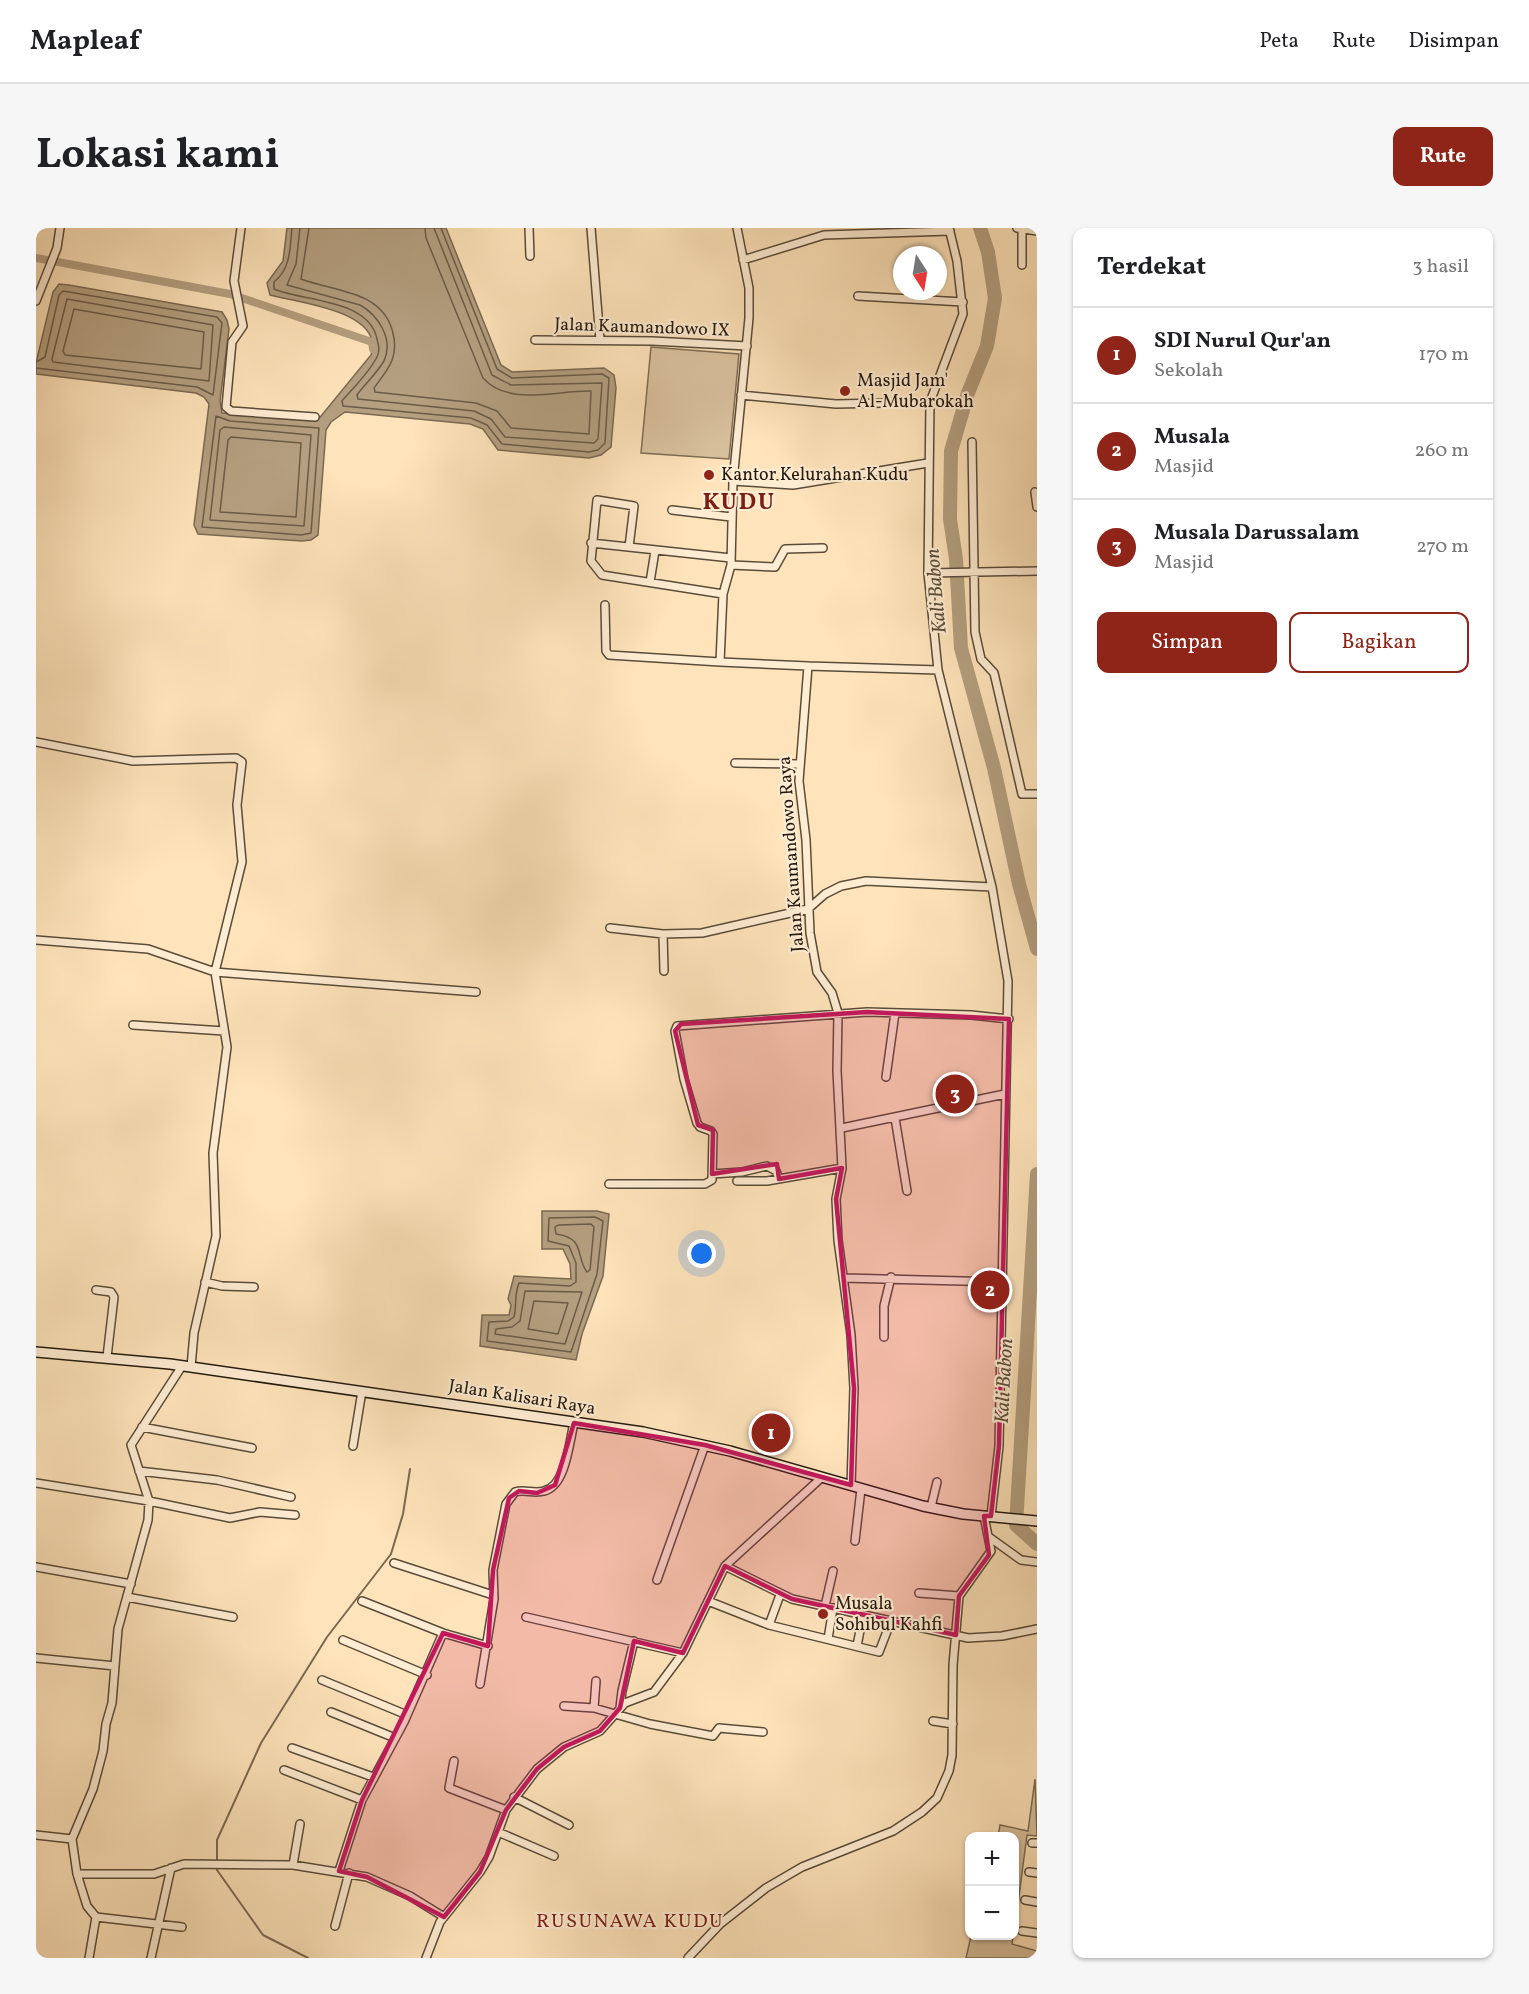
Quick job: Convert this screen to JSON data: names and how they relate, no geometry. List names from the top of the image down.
{
  "streets": {
    "street": ["Jalan Kaumandowo IX", "Jalan Kaumandowo Raya", "Jalan Kalisari Raya"]
  },
  "crossings": [
    ["Jalan Kaumandowo Raya", "Jalan Kalisari Raya"]
  ],
  "districts": ["KUDU", "RUSUNAWA KUDU"],
  "water": ["Kali Babon"],
  "places": ["Masjid Jam' Al-Mubarokah", "Kantor Kelurahan Kudu", "Musala Sohibul Kahfi"],
  "north": "bottom",
  "page": {
    "header": "Mapleaf",
    "nav": ["Peta", "Rute", "Disimpan"],
    "title": "Lokasi kami",
    "buttons": [
      "Rute",
      ["Simpan", "Bagikan"]
    ],
    "heading": ["Terdekat", "3 hasil"],
    "list": [
      {
        "mark": "1",
        "name": "SDI Nurul Qur'an",
        "note": "Sekolah",
        "value": "170 m"
      },
      {
        "mark": "2",
        "name": "Musala",
        "note": "Masjid",
        "value": "260 m"
      },
      {
        "mark": "3",
        "name": "Musala Darussalam",
        "note": "Masjid",
        "value": "270 m"
      }
    ],
    "pins": ["3", "2", "1"],
    "map_buttons": ["+", "−"]
  }
}
